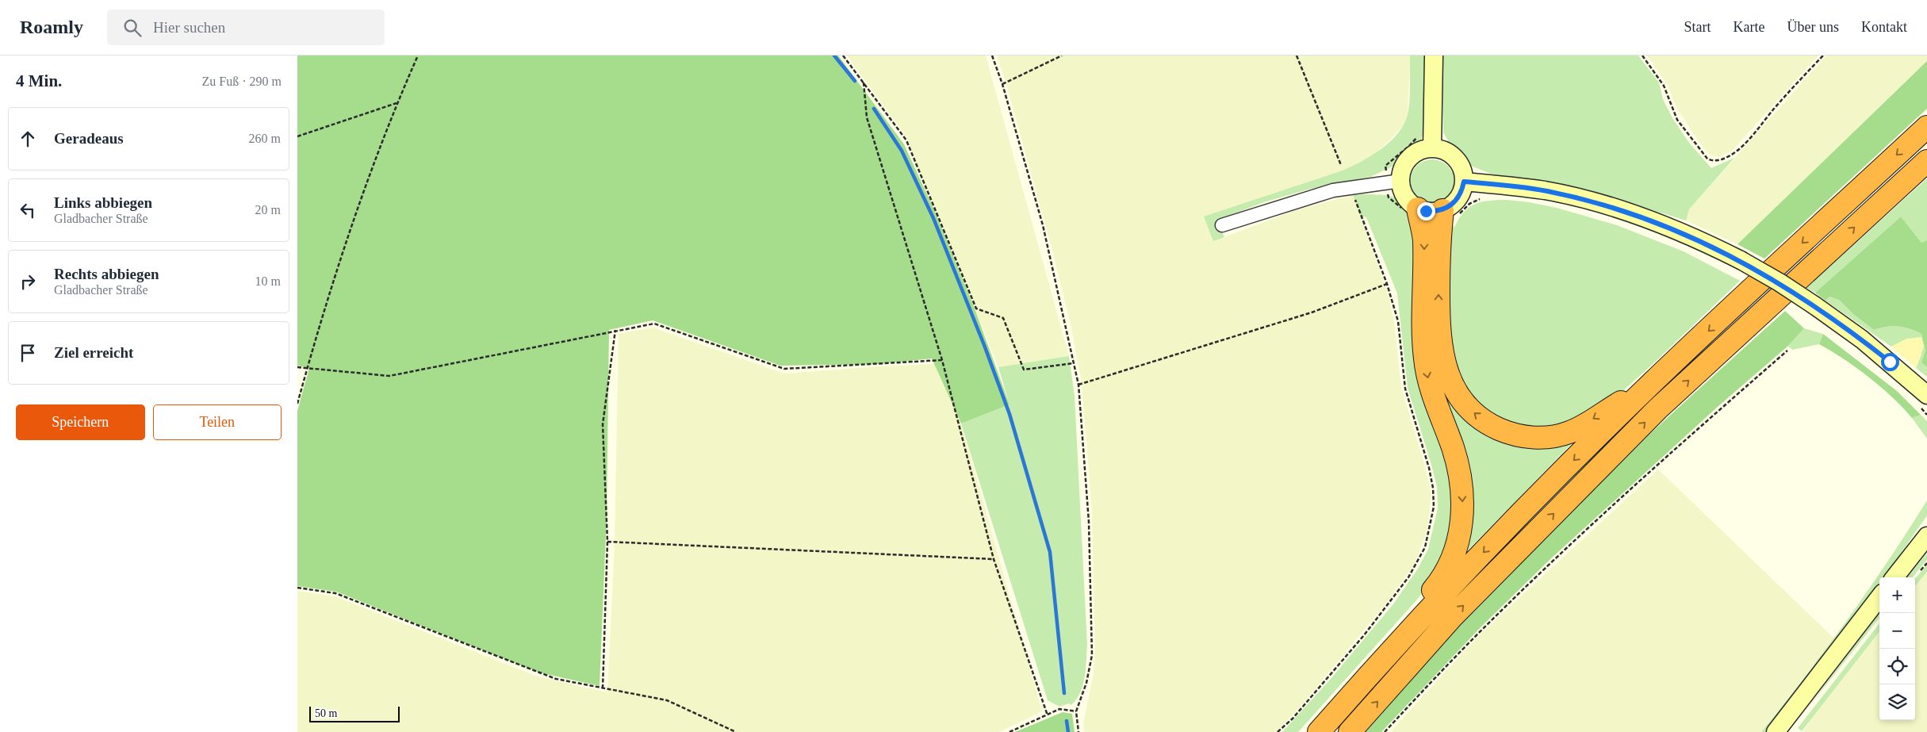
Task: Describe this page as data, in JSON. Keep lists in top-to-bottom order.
{
  "scale_bar": "50 m",
  "page": {
    "header": "Roamly",
    "search": "Hier suchen",
    "nav": [
      "Start",
      "Karte",
      "Über uns",
      "Kontakt"
    ],
    "heading": ["4 Min.", "Zu Fuß · 290 m"],
    "list": [
      ["Geradeaus", "260 m"],
      ["Links abbiegen", "Gladbacher Straße", "20 m"],
      ["Rechts abbiegen", "Gladbacher Straße", "10 m"],
      "Ziel erreicht"
    ],
    "buttons": ["Speichern", "Teilen"],
    "map_buttons": ["+", "−"],
    "scale": "50 m"
  }
}
